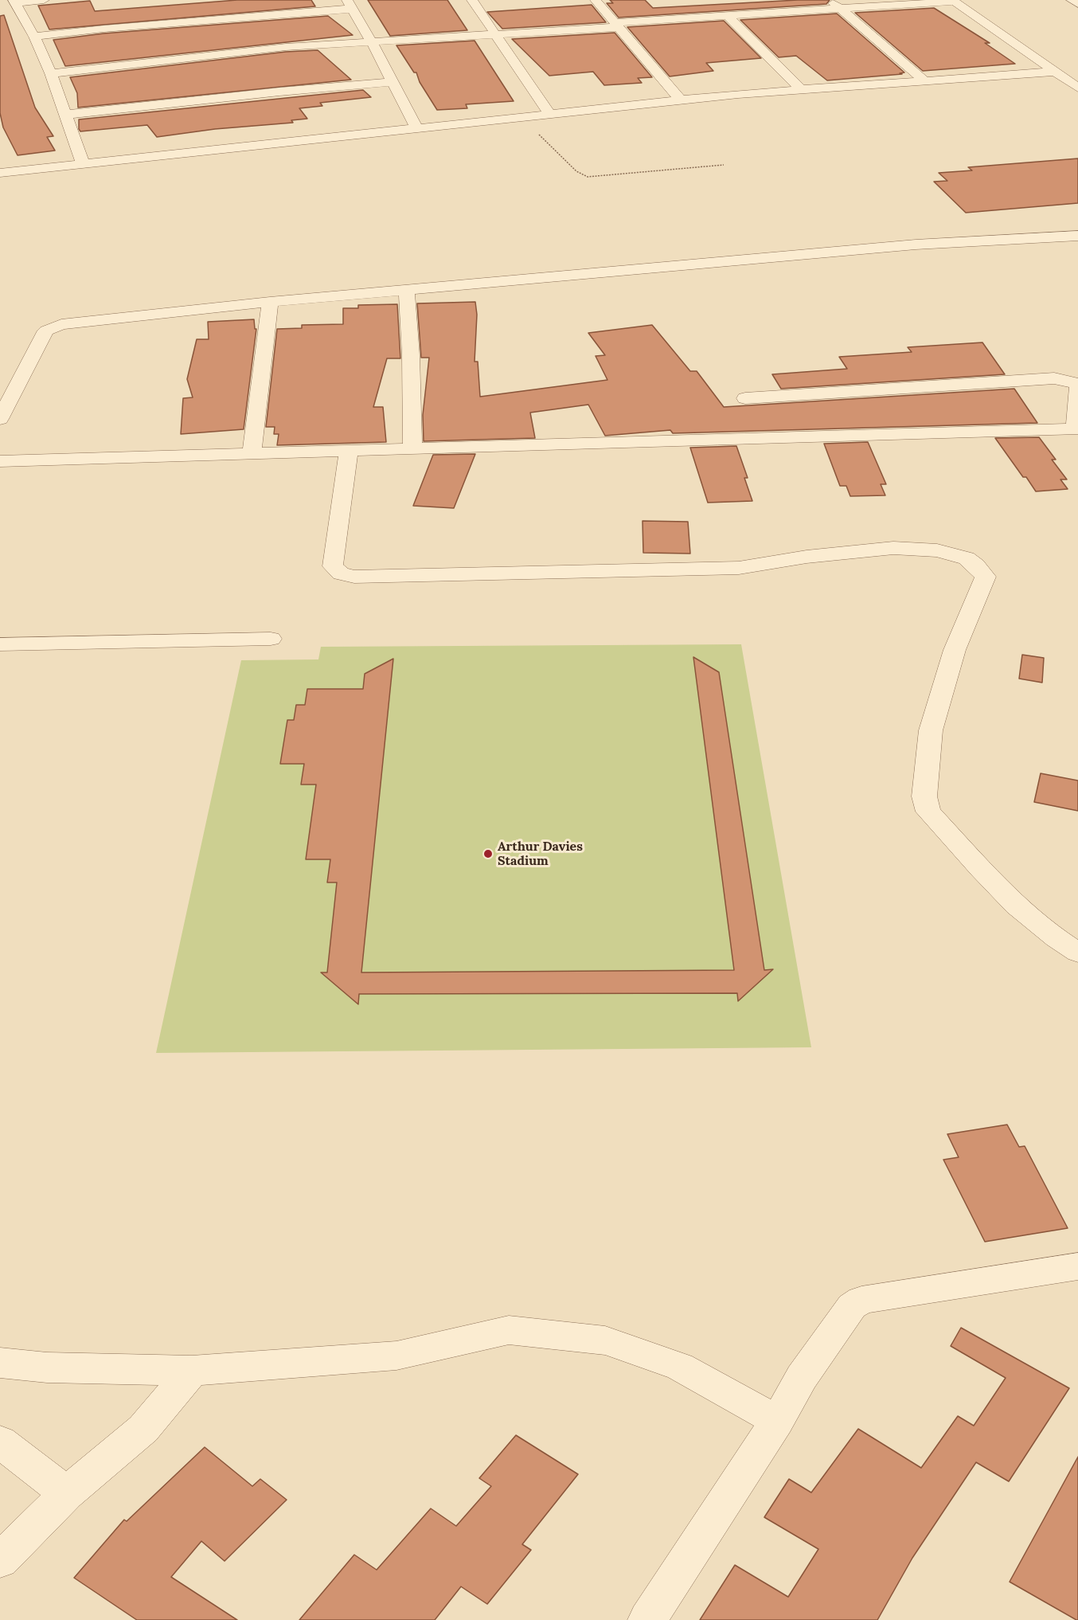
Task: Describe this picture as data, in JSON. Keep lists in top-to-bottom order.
{
  "places": ["Arthur Davies Stadium"]
}
